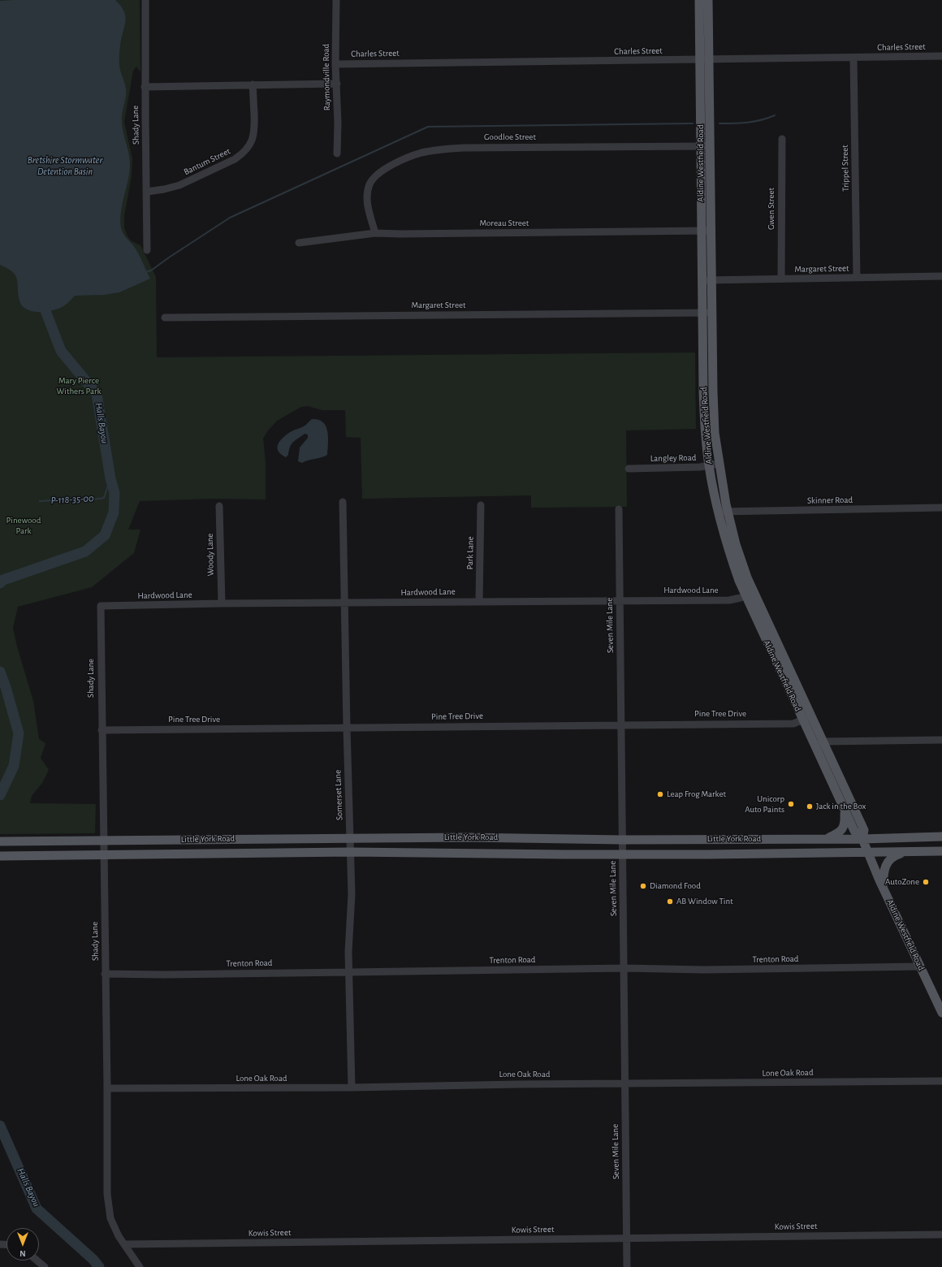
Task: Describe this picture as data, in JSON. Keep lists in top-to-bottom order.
{
  "streets": {
    "main road": ["Aldine Westfield Road", "Little York Road"],
    "street": [
      "Charles Street",
      "Raymondville Road",
      "Shady Lane",
      "Goodloe Street",
      "Bantum Street",
      "Trippel Street",
      "Gwen Street",
      "Moreau Street",
      "Margaret Street",
      "Langley Road",
      "Skinner Road",
      "Park Lane",
      "Woody Lane",
      "Hardwood Lane",
      "Seven Mile Lane",
      "Pine Tree Drive",
      "Somerset Lane",
      "Trenton Road",
      "Lone Oak Road",
      "Kowis Street"
    ]
  },
  "crossings": [
    ["Charles Street", "Raymondville Road"],
    ["Charles Street", "Aldine Westfield Road"],
    ["Charles Street", "Trippel Street"],
    ["Shady Lane", "Bantum Street"],
    ["Shady Lane", "Hardwood Lane"],
    ["Shady Lane", "Pine Tree Drive"],
    ["Shady Lane", "Little York Road"],
    ["Shady Lane", "Trenton Road"],
    ["Shady Lane", "Lone Oak Road"],
    ["Shady Lane", "Kowis Street"],
    ["Goodloe Street", "Aldine Westfield Road"],
    ["Goodloe Street", "Moreau Street"],
    ["Aldine Westfield Road", "Moreau Street"],
    ["Aldine Westfield Road", "Margaret Street"],
    ["Aldine Westfield Road", "Langley Road"],
    ["Aldine Westfield Road", "Skinner Road"],
    ["Aldine Westfield Road", "Hardwood Lane"],
    ["Aldine Westfield Road", "Pine Tree Drive"],
    ["Aldine Westfield Road", "Little York Road"],
    ["Aldine Westfield Road", "Trenton Road"],
    ["Trippel Street", "Margaret Street"],
    ["Gwen Street", "Margaret Street"],
    ["Park Lane", "Hardwood Lane"],
    ["Woody Lane", "Hardwood Lane"],
    ["Hardwood Lane", "Seven Mile Lane"],
    ["Hardwood Lane", "Somerset Lane"],
    ["Seven Mile Lane", "Pine Tree Drive"],
    ["Seven Mile Lane", "Little York Road"],
    ["Seven Mile Lane", "Trenton Road"],
    ["Seven Mile Lane", "Lone Oak Road"],
    ["Seven Mile Lane", "Kowis Street"],
    ["Pine Tree Drive", "Somerset Lane"],
    ["Somerset Lane", "Little York Road"],
    ["Somerset Lane", "Trenton Road"],
    ["Somerset Lane", "Lone Oak Road"]
  ],
  "water": ["Bretshire Stormwater Detention Basin", "Halls Bayou", "P-118-35-00"],
  "parks": ["Mary Pierce Withers Park", "Pinewood Park"],
  "places": [
    "Leap Frog Market",
    "Unicorp Auto Paints",
    "Jack in the Box",
    "AutoZone",
    "Diamond Food",
    "AB Window Tint"
  ],
  "north": "bottom"
}
